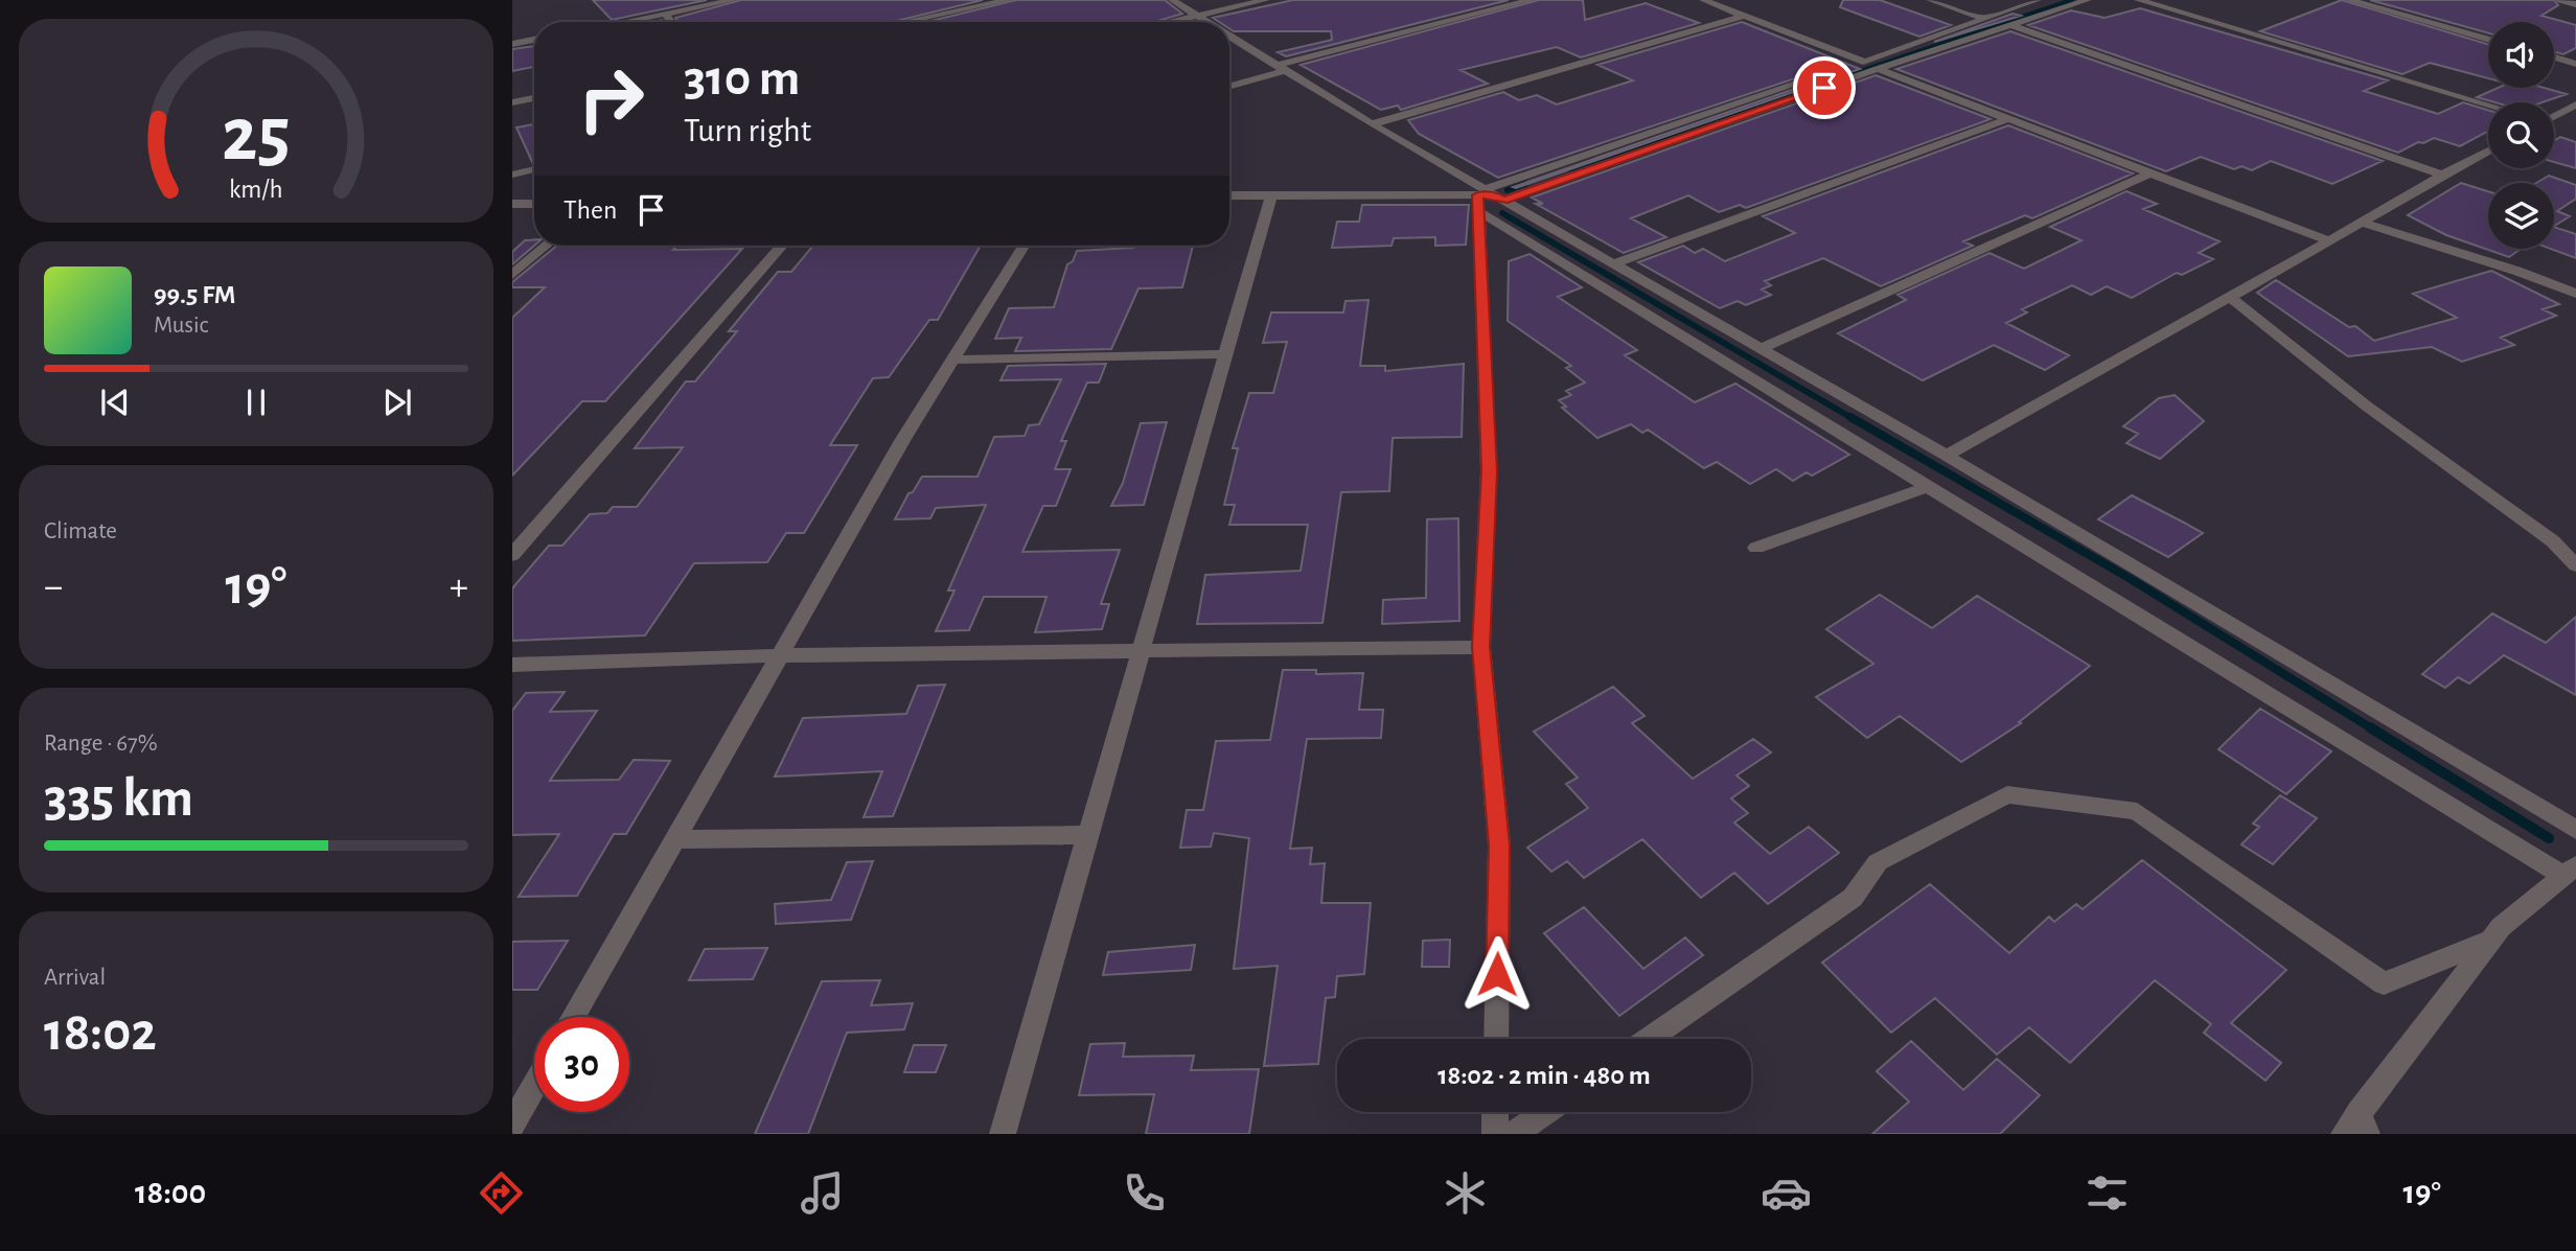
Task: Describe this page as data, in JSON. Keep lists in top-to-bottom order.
{
  "page": {
    "turn": ["310 m", "Turn right"],
    "then": "Then",
    "song": ["99.5 FM", "Music"],
    "tile": [
      "Climate",
      ["Range · 67%", "335 km"],
      ["Arrival", "18:02"]
    ],
    "heat": ["−", "19°", "+"],
    "limit": "30",
    "trip": "18:02 · 2 min · 480 m",
    "tabs": ["18:00", "19°"],
    "gauge": ["25", "km/h"]
  }
}
